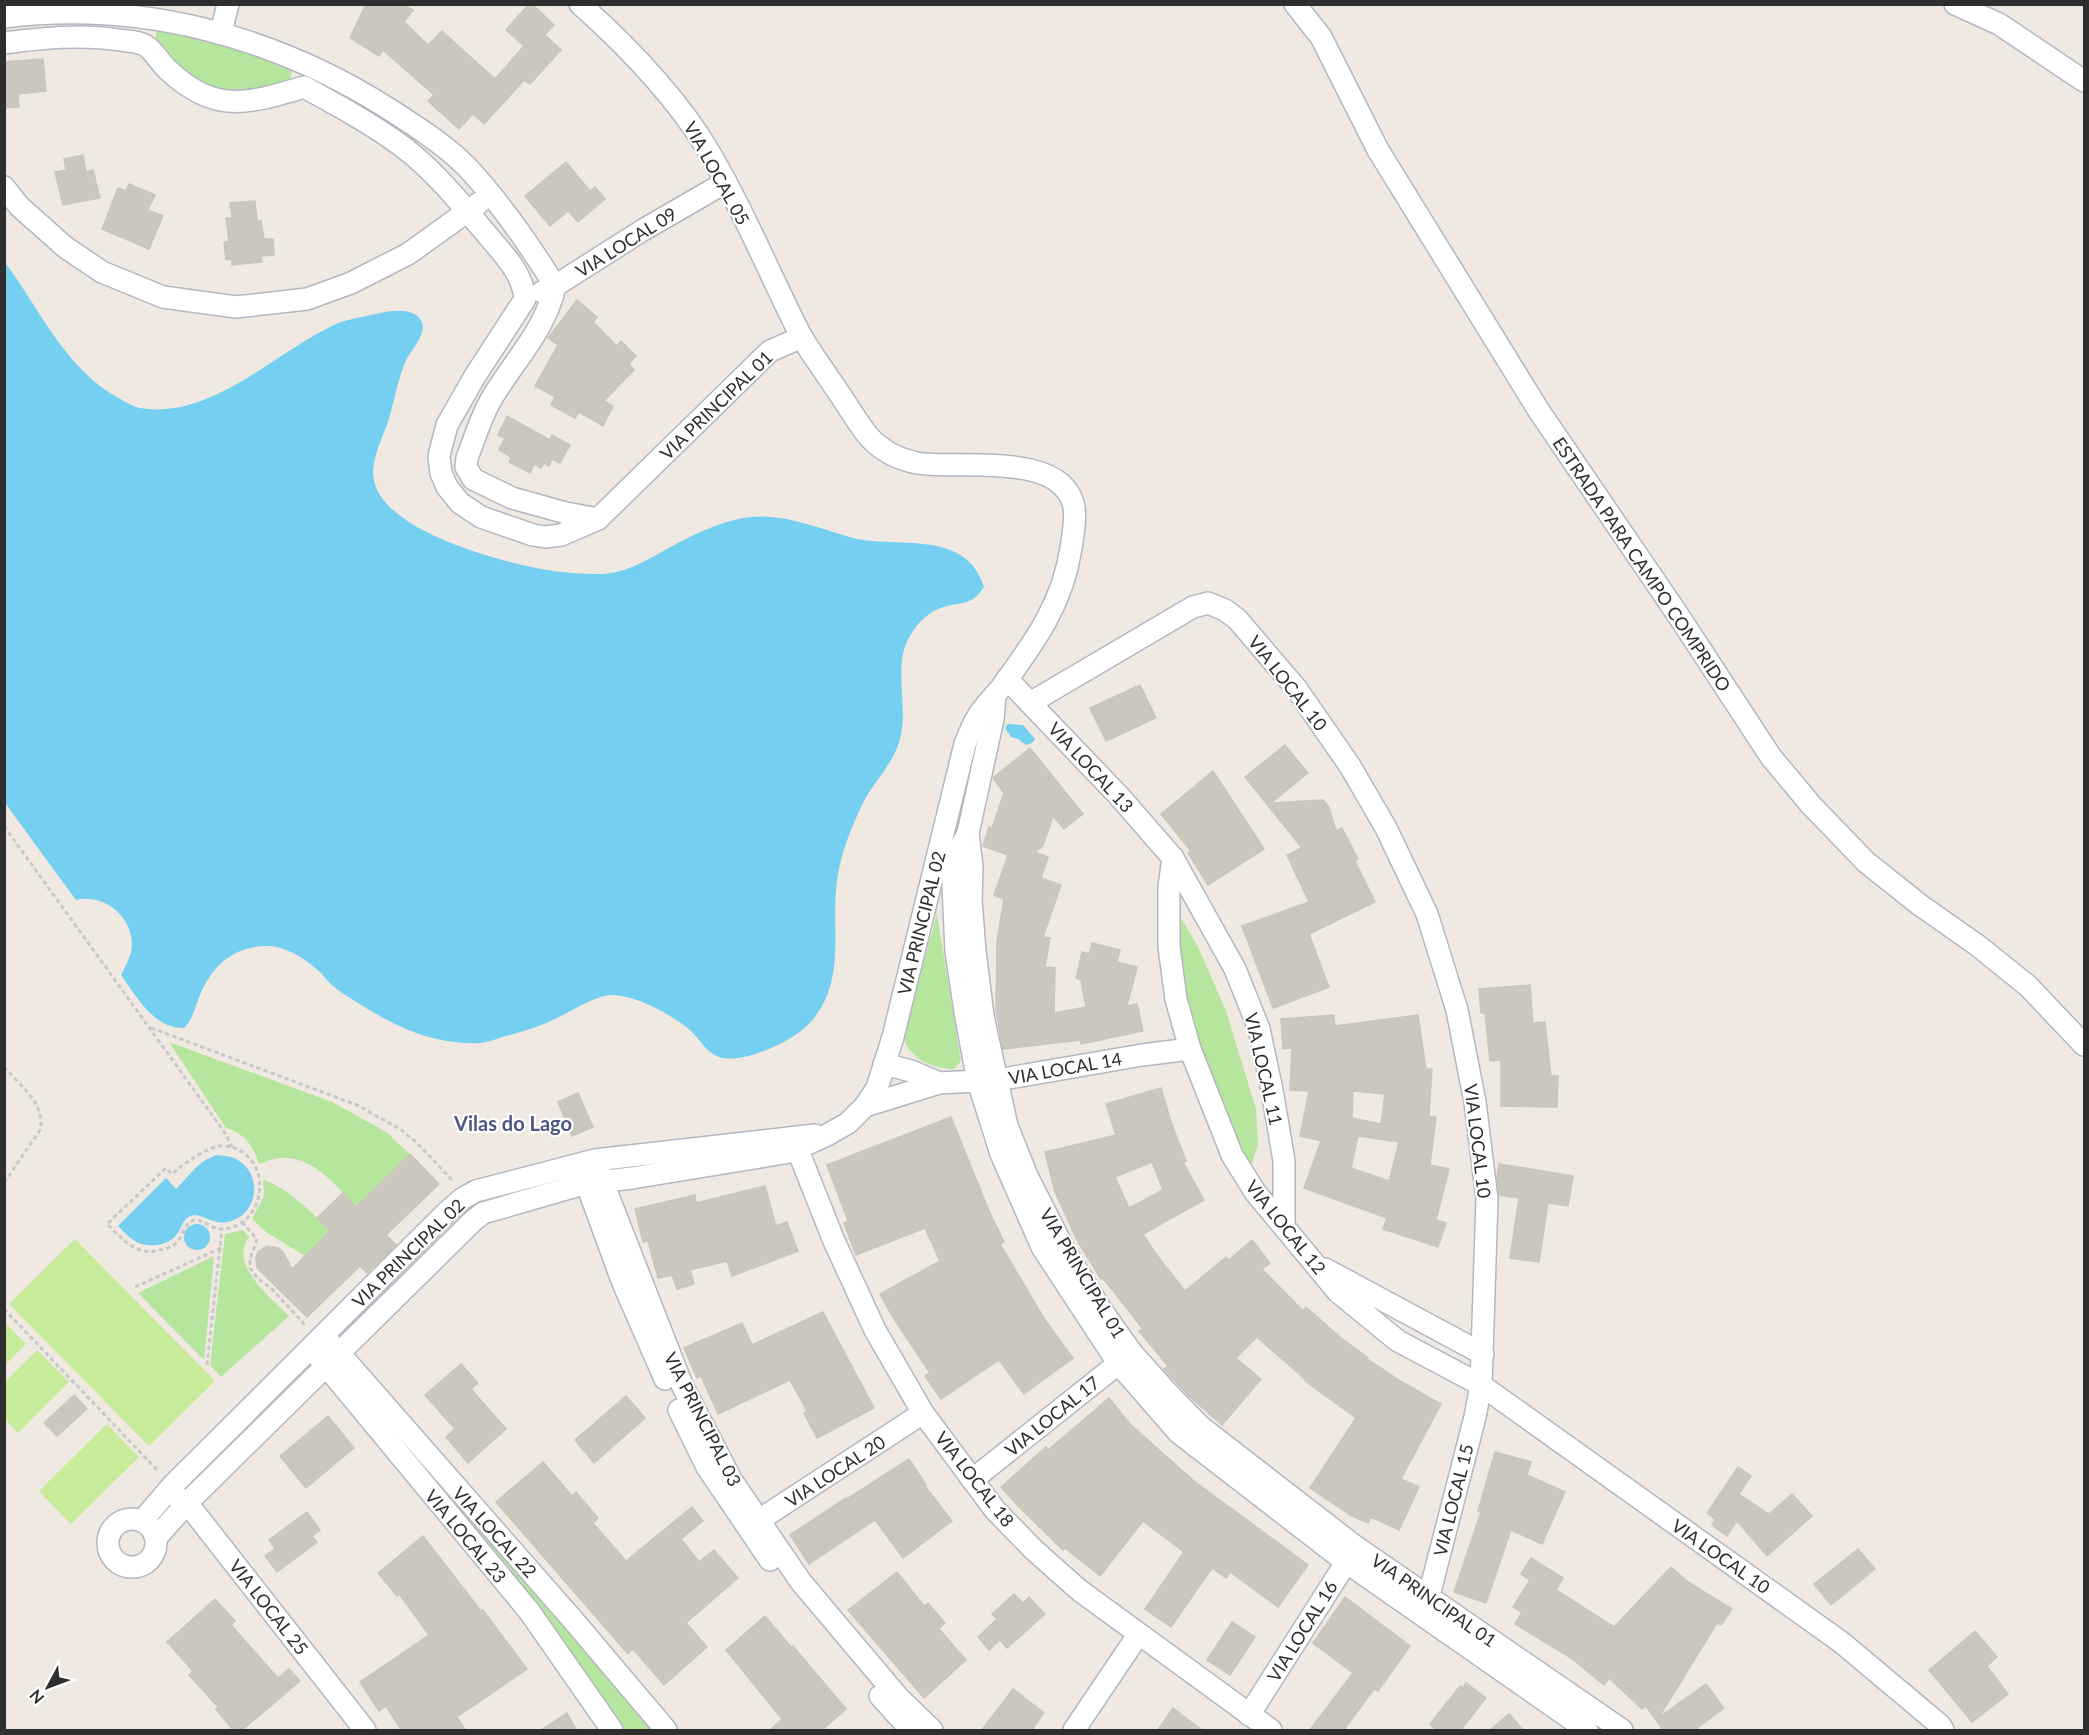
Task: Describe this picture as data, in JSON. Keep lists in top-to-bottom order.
{
  "streets": {
    "street": [
      "VIA LOCAL 05",
      "VIA LOCAL 09",
      "VIA PRINCIPAL 01",
      "ESTRADA PARA CAMPO COMPRIDO",
      "VIA LOCAL 10",
      "VIA LOCAL 13",
      "VIA PRINCIPAL 02",
      "VIA LOCAL 14",
      "VIA LOCAL 11",
      "VIA LOCAL 12",
      "VIA LOCAL 17",
      "VIA PRINCIPAL 03",
      "VIA LOCAL 20",
      "VIA LOCAL 18",
      "VIA LOCAL 15",
      "VIA LOCAL 22",
      "VIA LOCAL 23",
      "VIA LOCAL 25",
      "VIA LOCAL 16"
    ]
  },
  "crossings": [
    ["VIA LOCAL 05", "VIA LOCAL 09"],
    ["VIA LOCAL 05", "VIA PRINCIPAL 01"],
    ["VIA LOCAL 09", "VIA PRINCIPAL 01"],
    ["VIA PRINCIPAL 01", "VIA LOCAL 13"],
    ["VIA PRINCIPAL 01", "VIA PRINCIPAL 02"],
    ["VIA PRINCIPAL 01", "VIA LOCAL 14"],
    ["VIA PRINCIPAL 01", "VIA LOCAL 17"],
    ["VIA PRINCIPAL 01", "VIA LOCAL 15"],
    ["VIA PRINCIPAL 01", "VIA LOCAL 16"],
    ["VIA LOCAL 10", "VIA LOCAL 13"],
    ["VIA LOCAL 10", "VIA LOCAL 12"],
    ["VIA LOCAL 10", "VIA LOCAL 15"],
    ["VIA LOCAL 13", "VIA PRINCIPAL 02"],
    ["VIA LOCAL 13", "VIA LOCAL 11"],
    ["VIA LOCAL 13", "VIA LOCAL 12"],
    ["VIA PRINCIPAL 02", "VIA LOCAL 14"],
    ["VIA PRINCIPAL 02", "VIA PRINCIPAL 03"],
    ["VIA PRINCIPAL 02", "VIA LOCAL 18"],
    ["VIA PRINCIPAL 02", "VIA LOCAL 22"],
    ["VIA PRINCIPAL 02", "VIA LOCAL 23"],
    ["VIA PRINCIPAL 02", "VIA LOCAL 25"],
    ["VIA LOCAL 14", "VIA LOCAL 12"],
    ["VIA LOCAL 11", "VIA LOCAL 12"],
    ["VIA LOCAL 12", "VIA LOCAL 15"],
    ["VIA LOCAL 17", "VIA LOCAL 18"],
    ["VIA PRINCIPAL 03", "VIA LOCAL 20"],
    ["VIA LOCAL 20", "VIA LOCAL 18"],
    ["VIA LOCAL 18", "VIA LOCAL 16"],
    ["VIA LOCAL 22", "VIA LOCAL 23"]
  ],
  "districts": ["Vilas do Lago"],
  "north": "bottom left"
}
